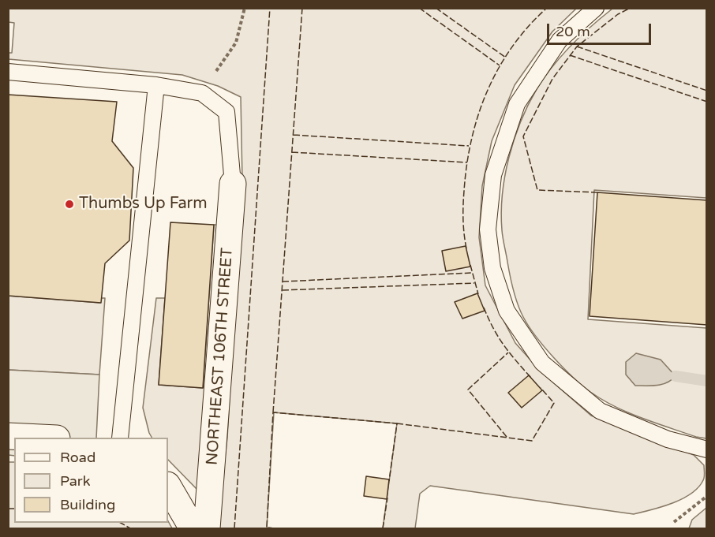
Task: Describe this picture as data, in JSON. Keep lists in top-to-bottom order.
{
  "streets": {
    "street": ["NORTHEAST 106TH STREET"]
  },
  "places": ["Thumbs Up Farm"],
  "legend": ["Road", "Park", "Building"],
  "scale_bar": "20 m"
}
